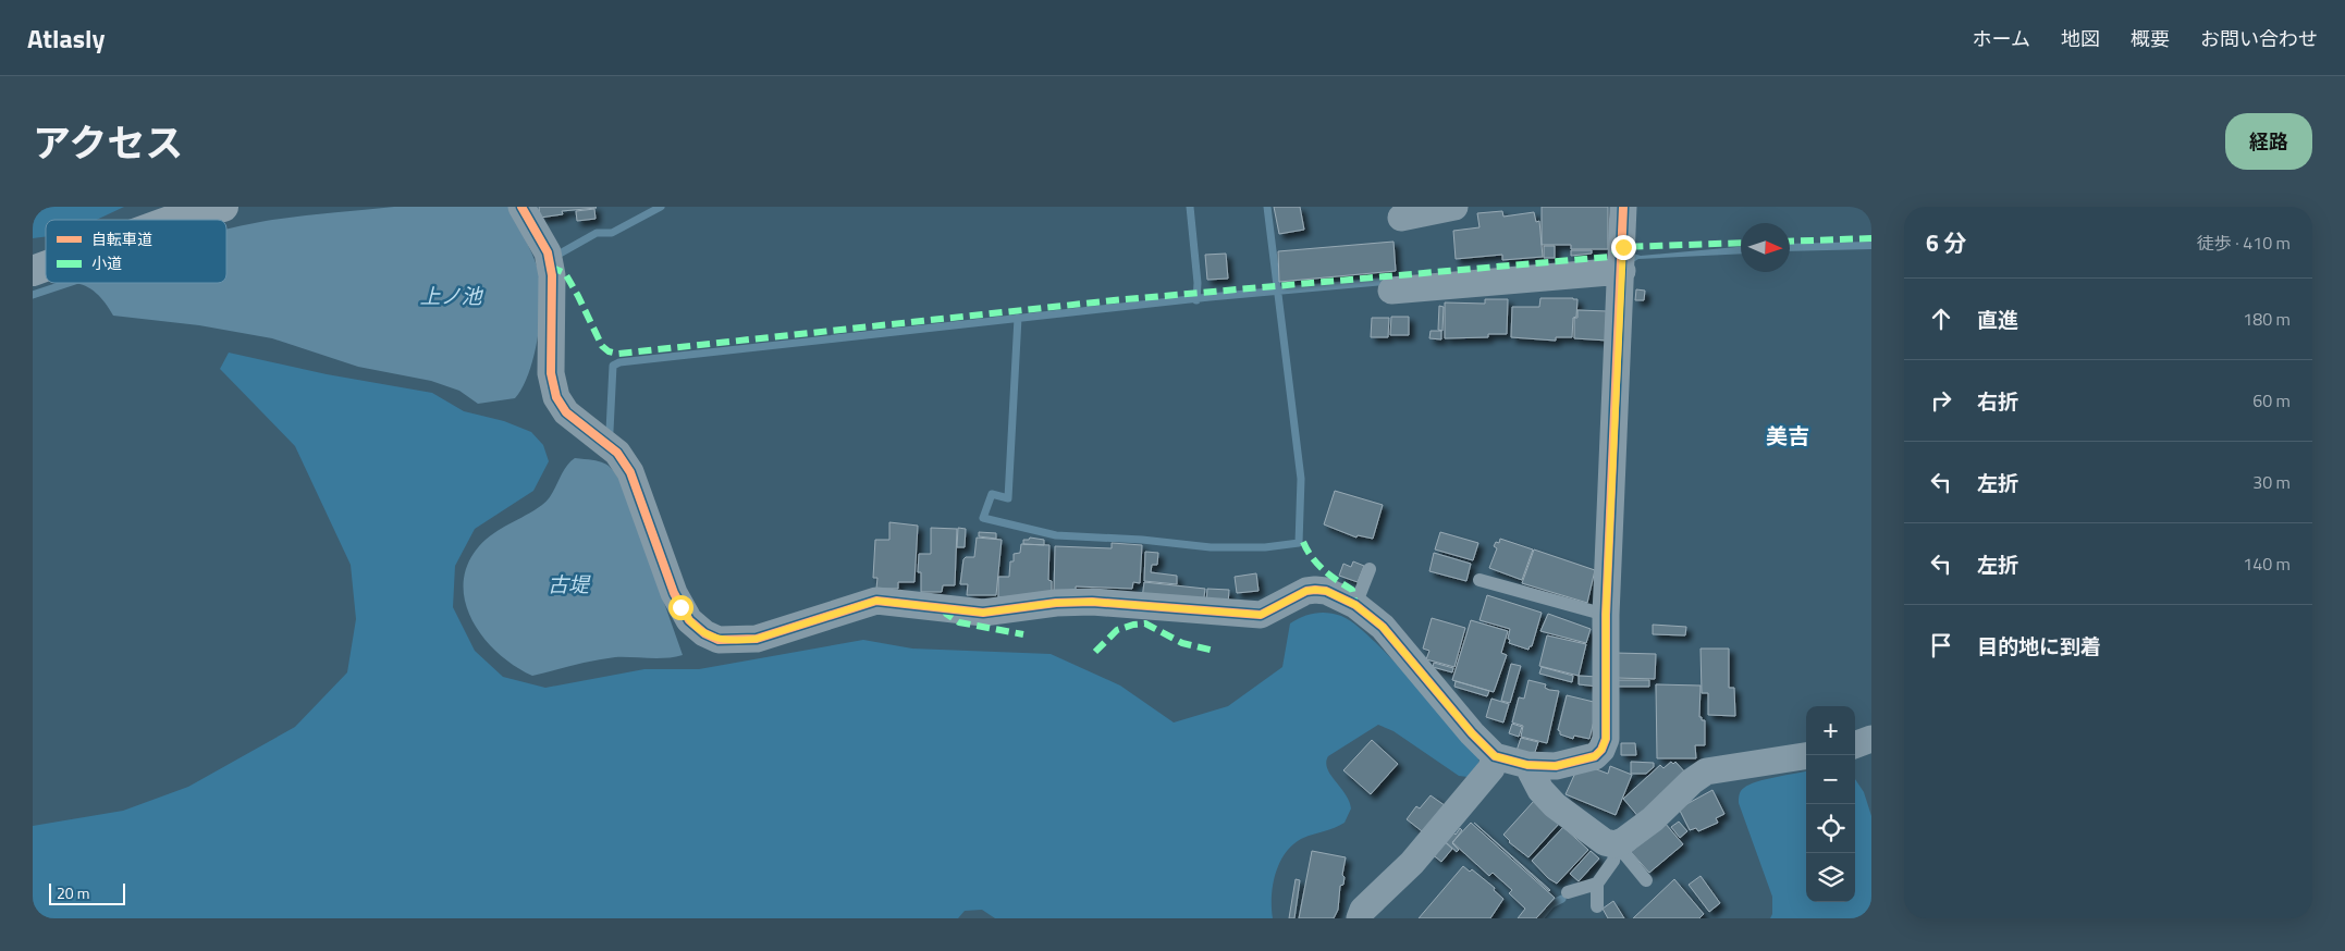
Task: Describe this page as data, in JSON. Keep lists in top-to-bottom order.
{
  "districts": ["美吉"],
  "water": ["上ノ池", "古堤"],
  "legend": ["自転車道", "小道"],
  "scale_bar": "20 m",
  "north": "right",
  "page": {
    "header": "Atlasly",
    "nav": [
      "ホーム",
      "地図",
      "概要",
      "お問い合わせ"
    ],
    "title": "アクセス",
    "buttons": "経路",
    "heading": ["6 分", "徒歩 · 410 m"],
    "list": [
      ["直進", "180 m"],
      ["右折", "60 m"],
      ["左折", "30 m"],
      ["左折", "140 m"],
      "目的地に到着"
    ],
    "map_buttons": ["+", "−"],
    "scale": "20 m"
  }
}
